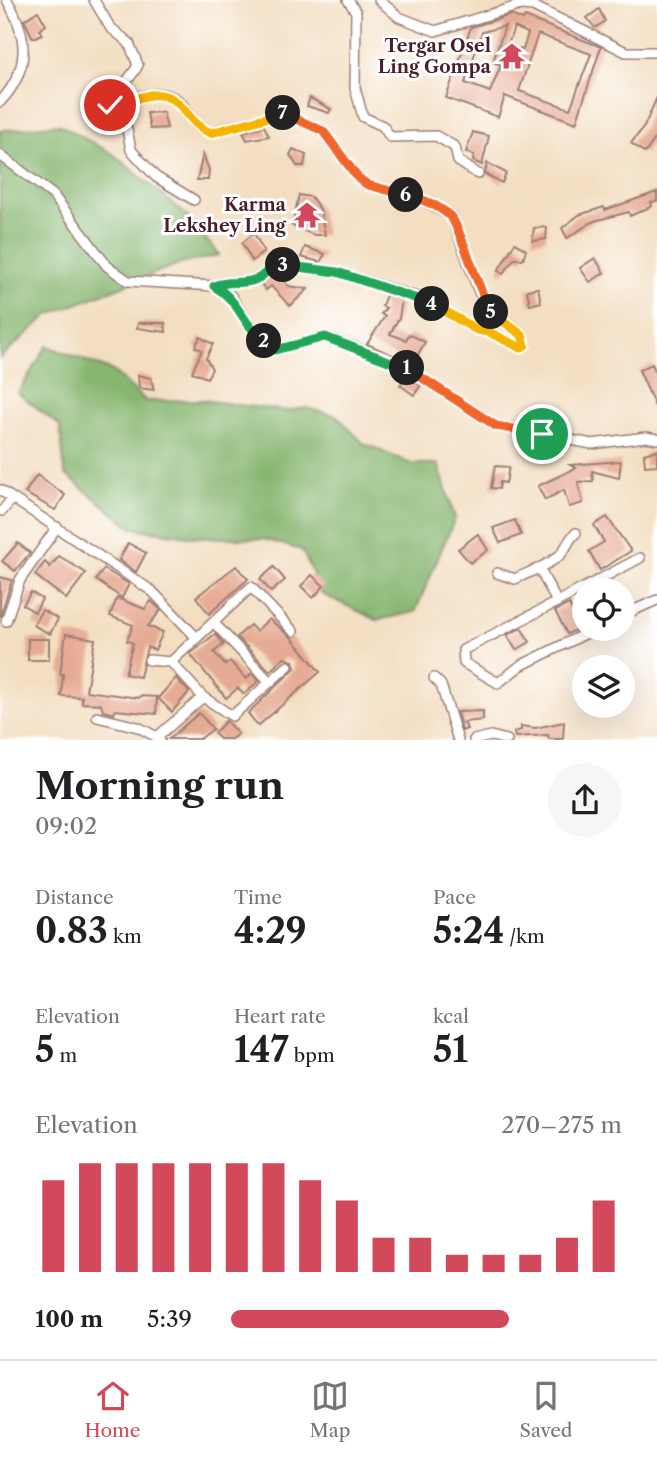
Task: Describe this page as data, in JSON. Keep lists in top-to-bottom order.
{
  "places": {
    "temple": ["Tergar Osel Ling Gompa", "Karma Lekshey Ling"]
  },
  "page": {
    "pins": [
      "7",
      "6",
      "3",
      "4",
      "5",
      "2",
      "1"
    ],
    "heading": ["Morning run", "09:02"],
    "stats": [
      ["Distance", "0.83 km"],
      ["Time", "4:29"],
      ["Pace", "5:24 /km"],
      ["Elevation", "5 m"],
      ["Heart rate", "147 bpm"],
      ["kcal", "51"]
    ],
    "chart": ["Elevation", "270–275 m"],
    "list": [
      {
        "name": "100 m",
        "note": "5:39"
      }
    ],
    "tabs": ["Home", "Map", "Saved"]
  }
}
